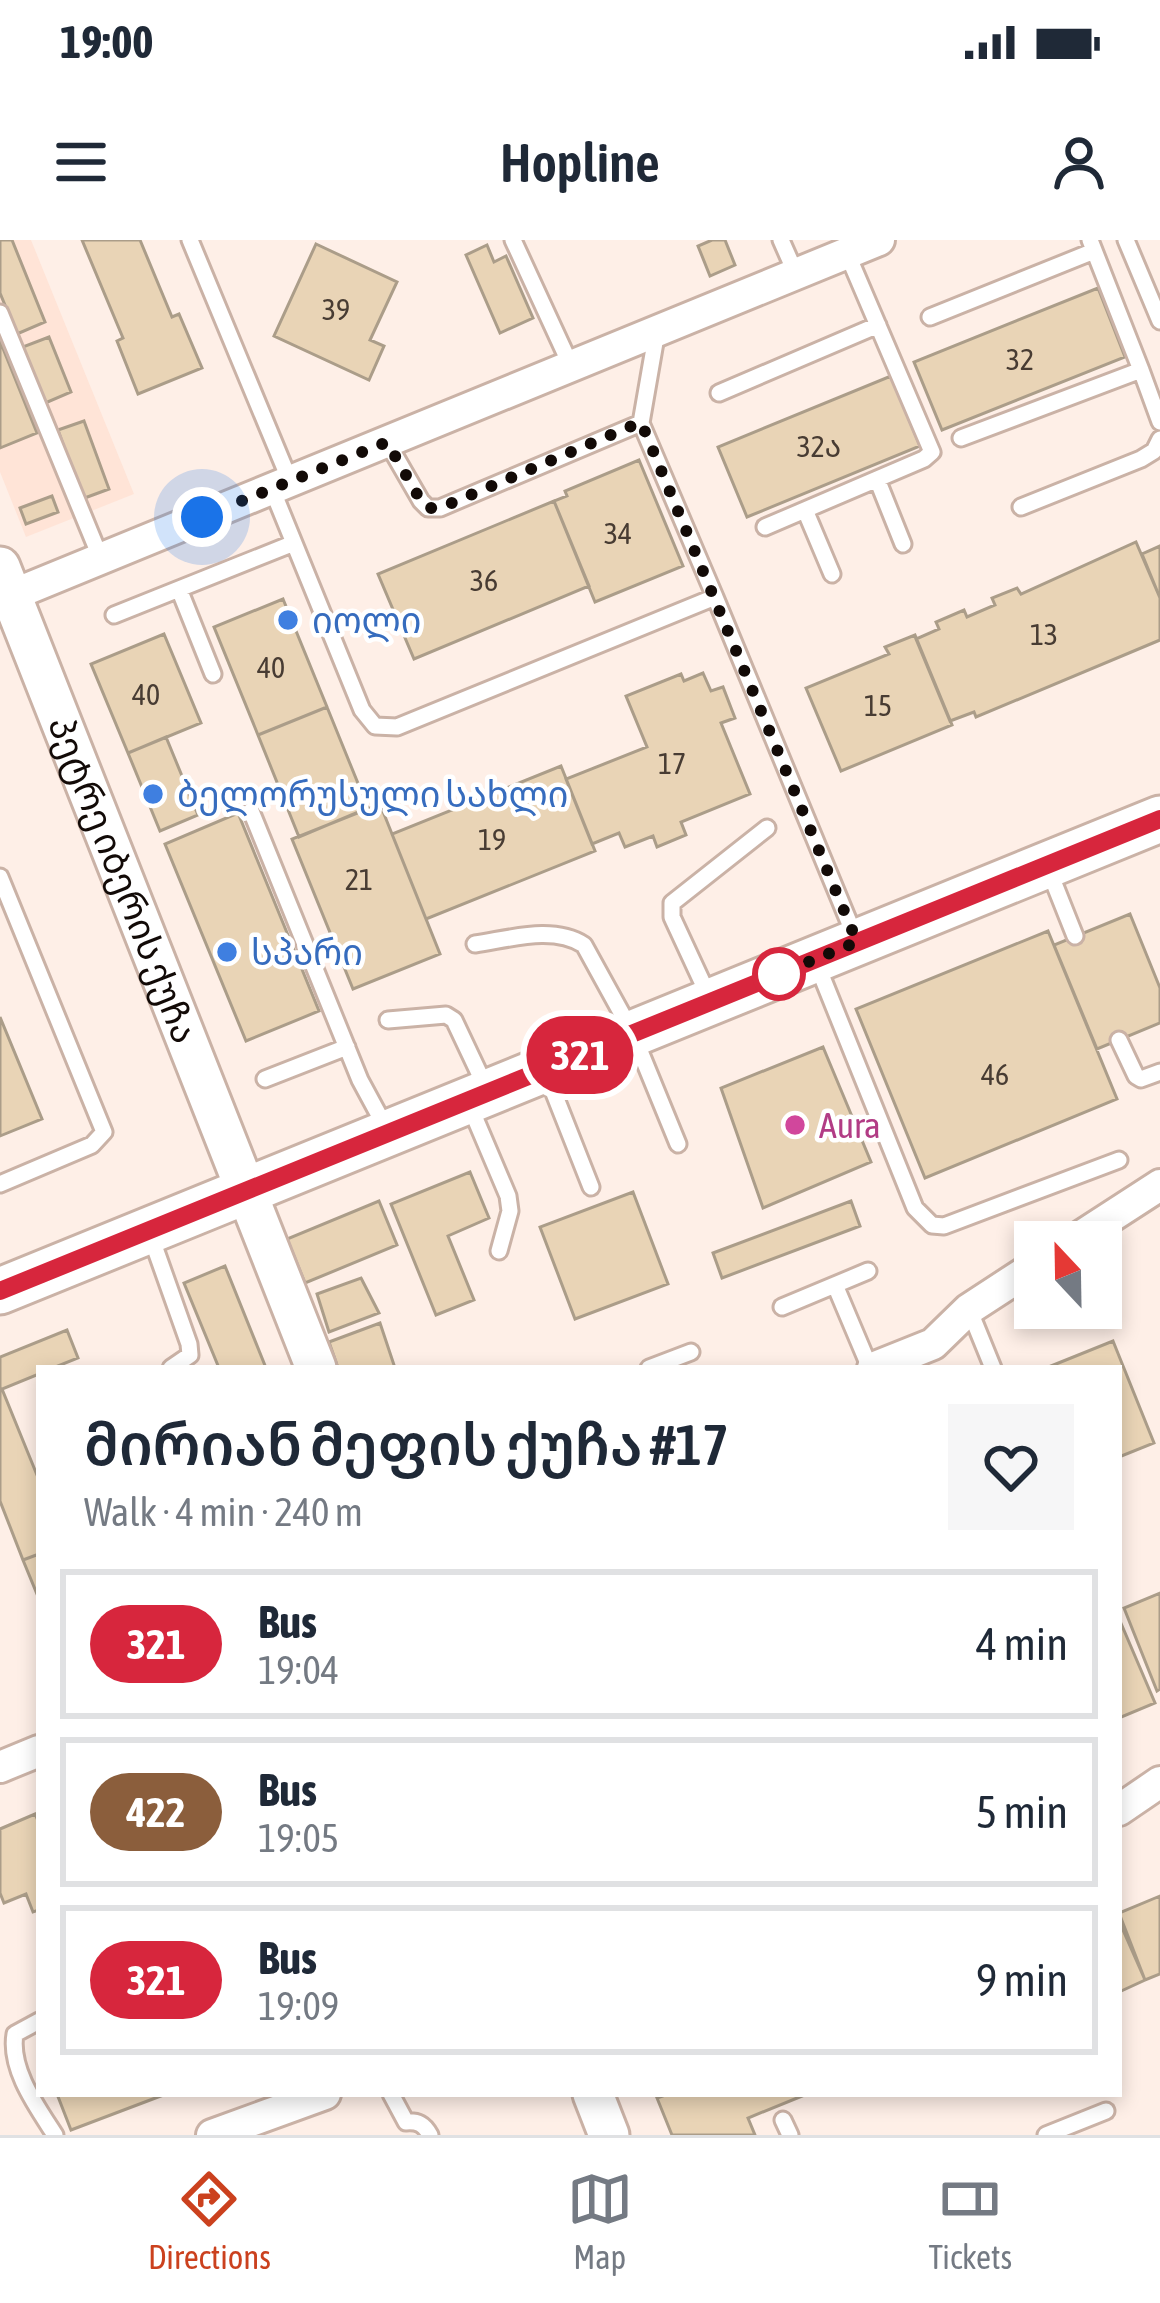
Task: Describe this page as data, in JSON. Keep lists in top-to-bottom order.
{
  "streets": {
    "street": ["პეტრე იბერის ქუჩა"]
  },
  "places": [
    "იოლი",
    "ბელორუსული სახლი",
    "სპარი",
    "Aura"
  ],
  "lines": ["bus line 321"],
  "house_numbers": [
    "39",
    "32",
    "32ა",
    "34",
    "36",
    "13",
    "40",
    "40",
    "15",
    "17",
    "19",
    "21",
    "46"
  ],
  "north": "top",
  "page": {
    "status": "19:00",
    "header": "Hopline",
    "on_map": "321",
    "heading": ["მირიან მეფის ქუჩა #17", "Walk · 4 min · 240 m"],
    "list": [
      {
        "mark": "321",
        "name": "Bus",
        "note": "19:04",
        "value": "4 min"
      },
      {
        "mark": "422",
        "name": "Bus",
        "note": "19:05",
        "value": "5 min"
      },
      {
        "mark": "321",
        "name": "Bus",
        "note": "19:09",
        "value": "9 min"
      }
    ],
    "tabs": ["Directions", "Map", "Tickets"]
  }
}
